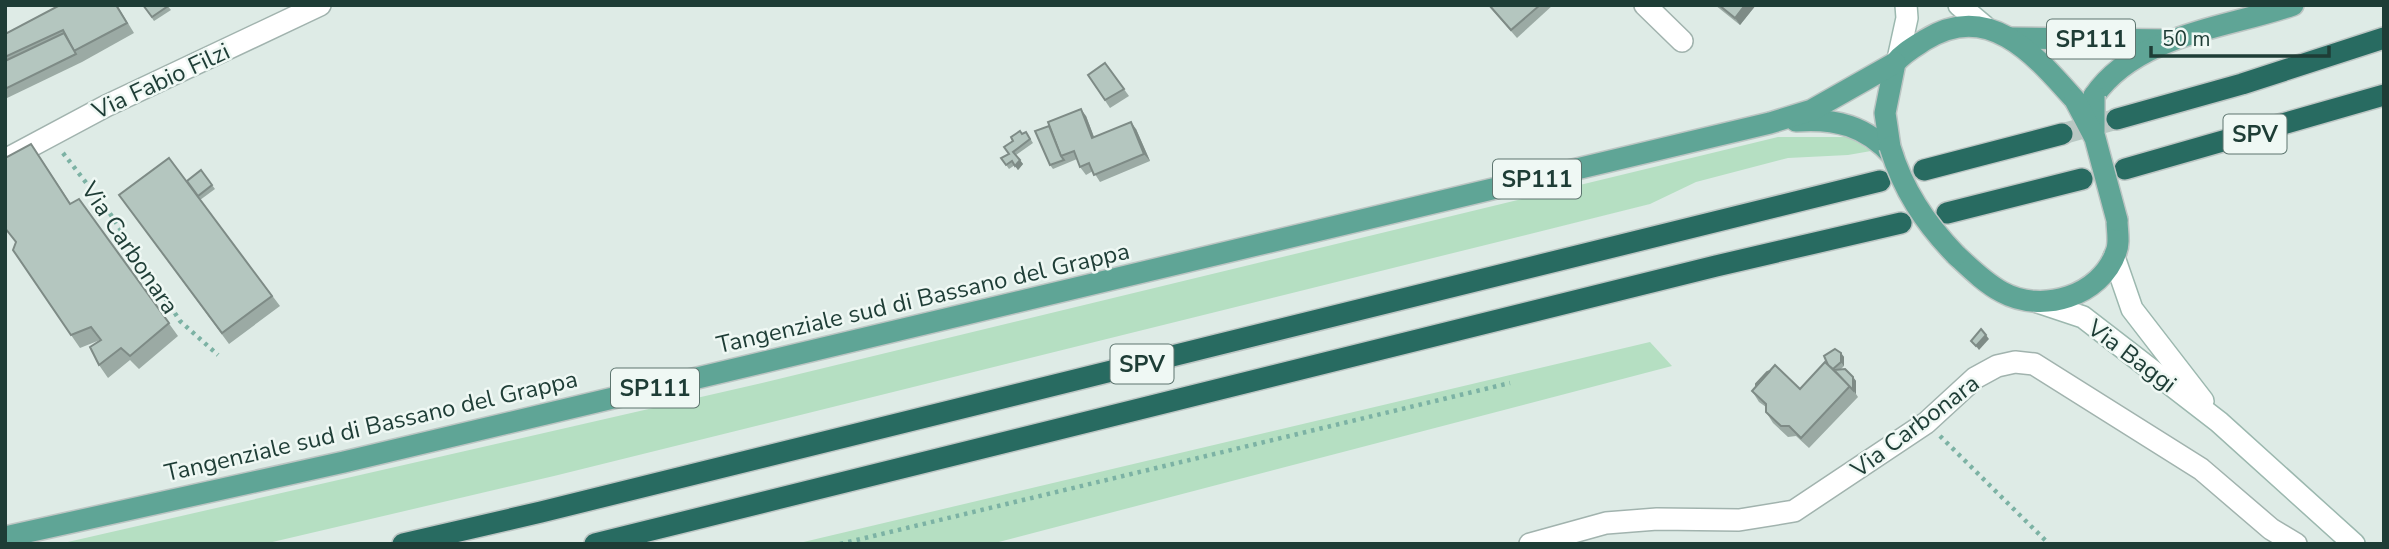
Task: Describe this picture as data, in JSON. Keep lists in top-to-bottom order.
{
  "streets": {
    "highway": ["SPV"],
    "main road": ["SP111", "Tangenziale sud di Bassano del Grappa"],
    "street": ["Via Fabio Filzi", "Via Carbonara", "Via Baggi"]
  },
  "crossings": [
    ["Via Fabio Filzi", "Via Carbonara"]
  ],
  "scale_bar": "50 m"
}
